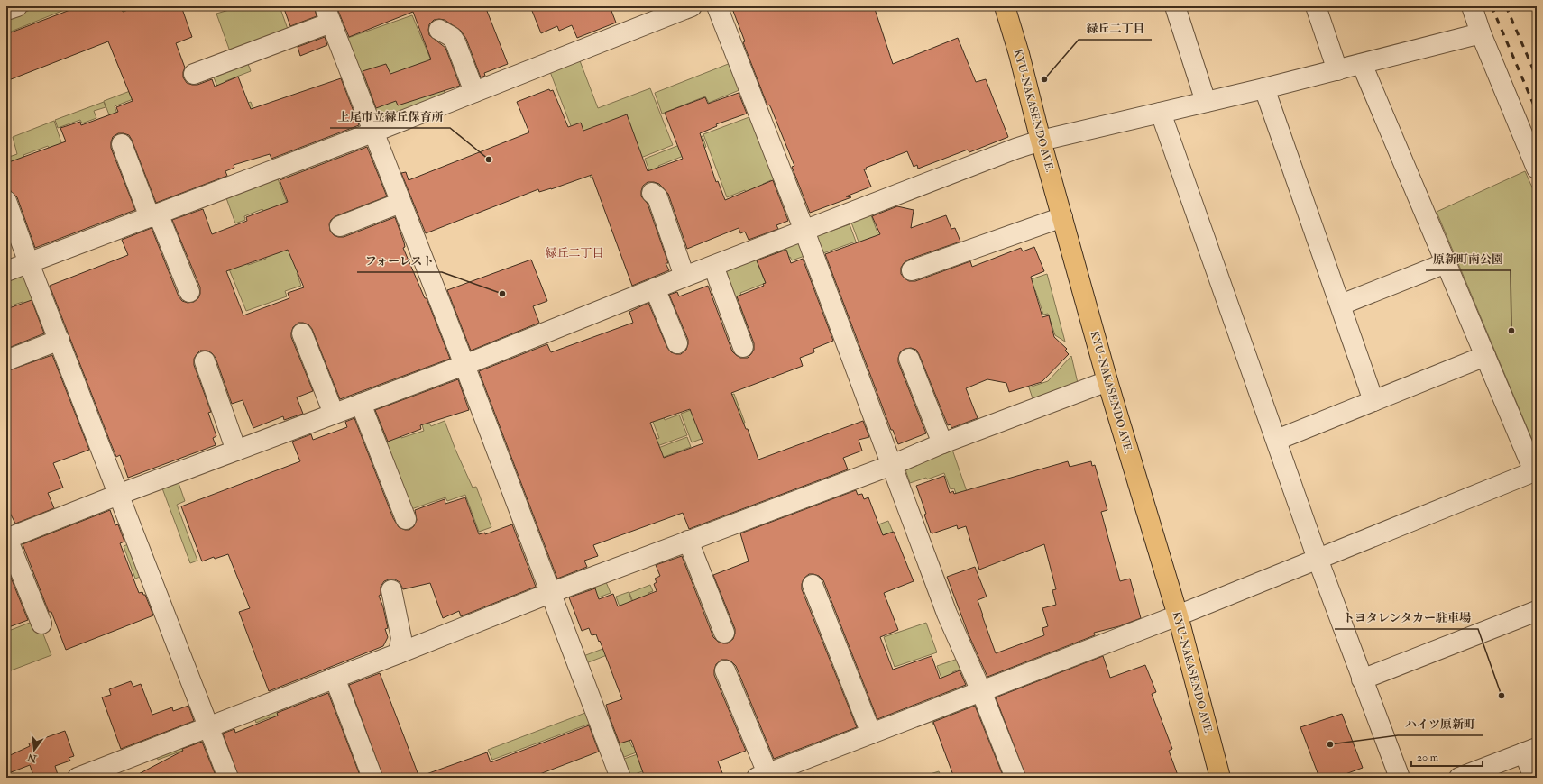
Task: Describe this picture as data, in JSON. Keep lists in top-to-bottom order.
{
  "streets": {
    "main road": ["KYU-NAKASENDO AVE."]
  },
  "districts": ["緑丘二丁目"],
  "places": [
    "緑丘二丁目",
    "上尾市立緑丘保育所",
    "フォーレスト",
    "原新町南公園",
    "トヨタレンタカー駐車場",
    "ハイツ原新町"
  ],
  "scale_bar": "20 m",
  "north": "bottom"
}
